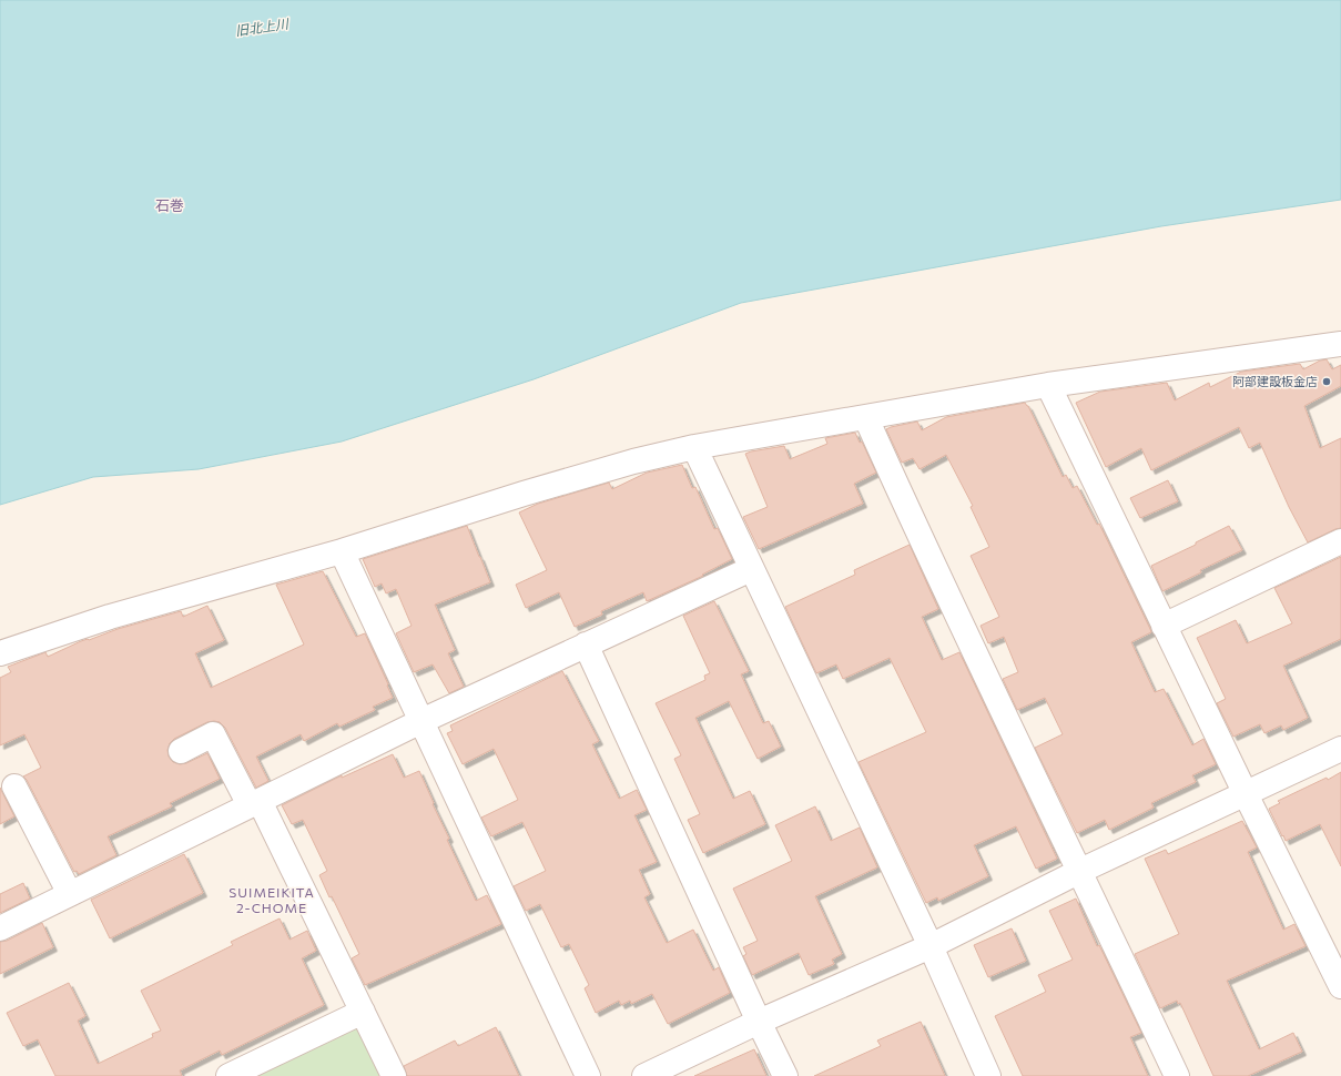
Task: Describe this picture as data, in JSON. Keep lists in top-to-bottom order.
{
  "districts": ["石巻", "SUIMEIKITA 2-CHOME"],
  "water": ["旧北上川"],
  "places": ["阿部建設板金店"]
}
